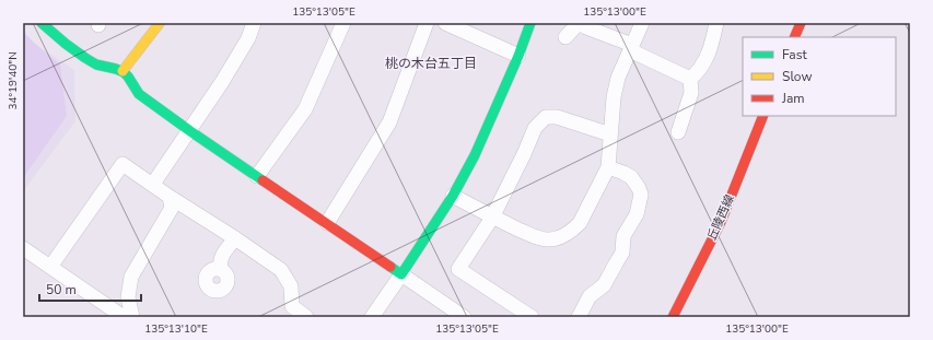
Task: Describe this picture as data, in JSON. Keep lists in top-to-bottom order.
{
  "streets": {
    "street": ["丘陵西線"]
  },
  "districts": ["桃の木台五丁目"],
  "legend": ["Fast", "Slow", "Jam"],
  "scale_bar": "50 m",
  "coordinates": [
    "135°13'05\"E",
    "135°13'00\"E",
    "34°19'40\"N",
    "135°13'10\"E"
  ]
}
